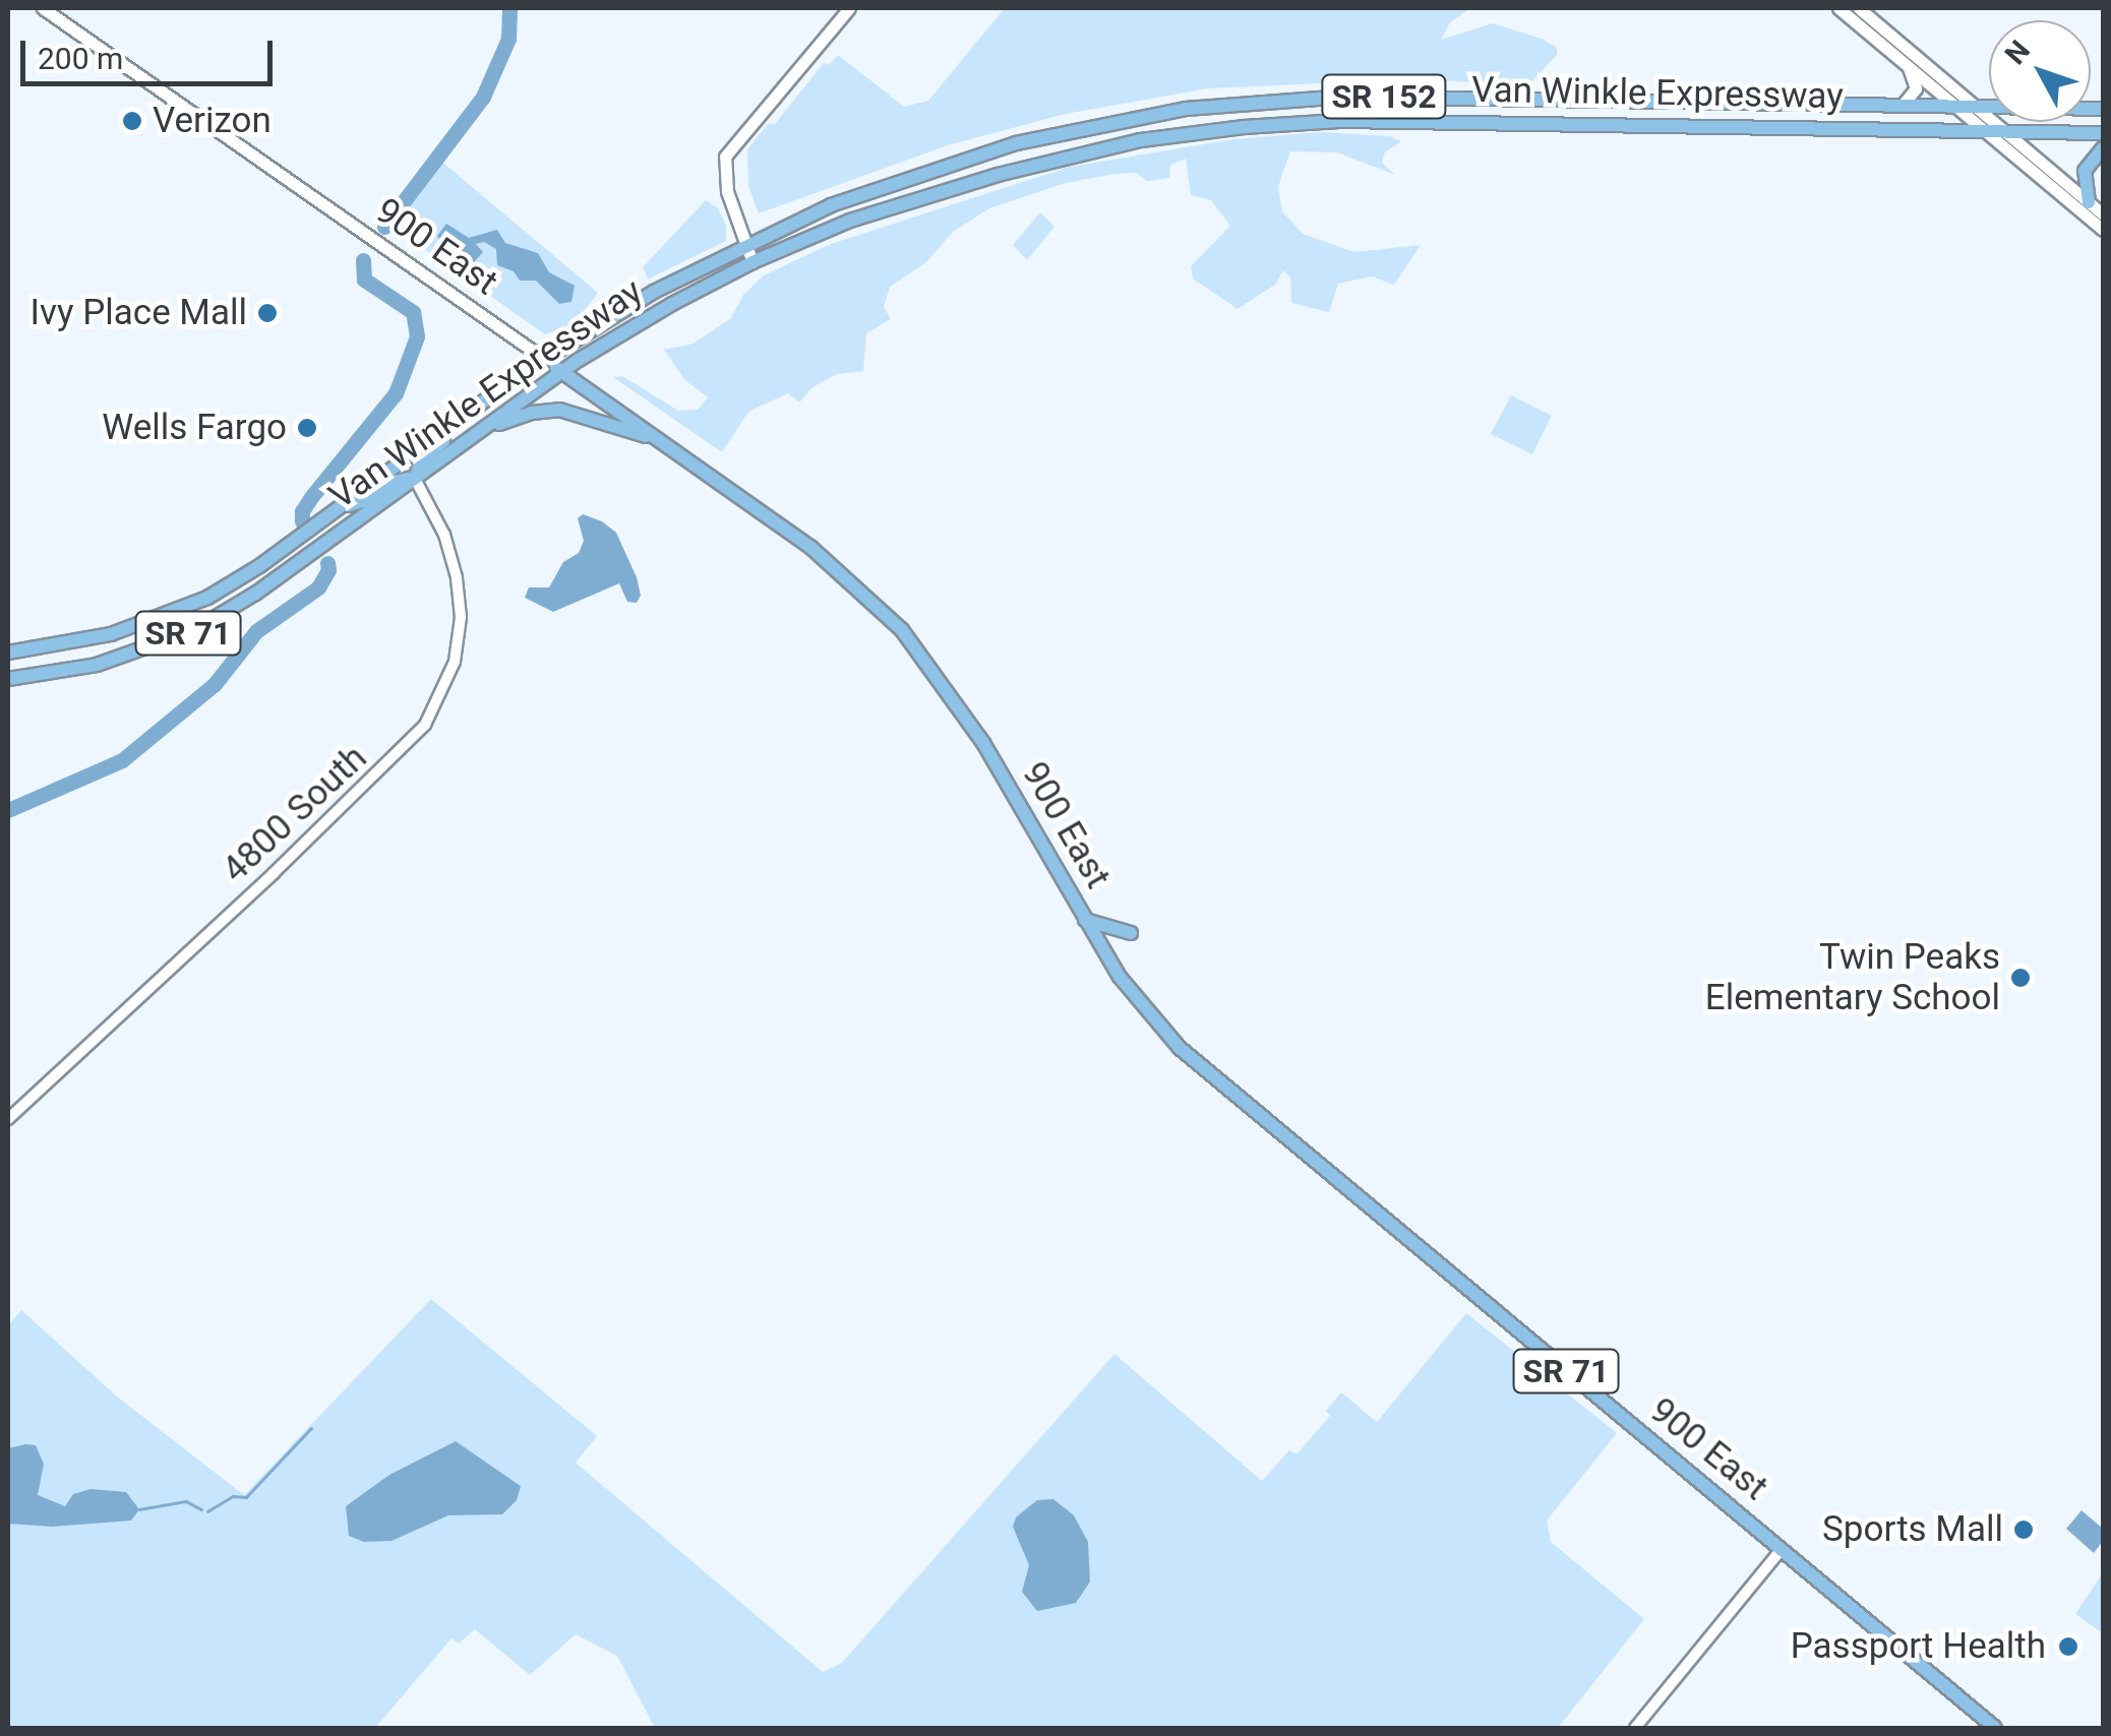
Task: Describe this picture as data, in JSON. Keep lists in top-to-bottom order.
{
  "streets": {
    "main road": [
      "Van Winkle Expressway",
      "SR 152",
      "900 East",
      "SR 71"
    ],
    "street": ["4800 South"]
  },
  "crossings": [
    ["Van Winkle Expressway", "900 East"],
    ["Van Winkle Expressway", "SR 71"],
    ["Van Winkle Expressway", "4800 South"],
    ["900 East", "SR 71"]
  ],
  "places": [
    "Verizon",
    "Ivy Place Mall",
    "Wells Fargo",
    "Twin Peaks Elementary School",
    "Sports Mall",
    "Passport Health"
  ],
  "scale_bar": "200 m",
  "north": "top left"
}
